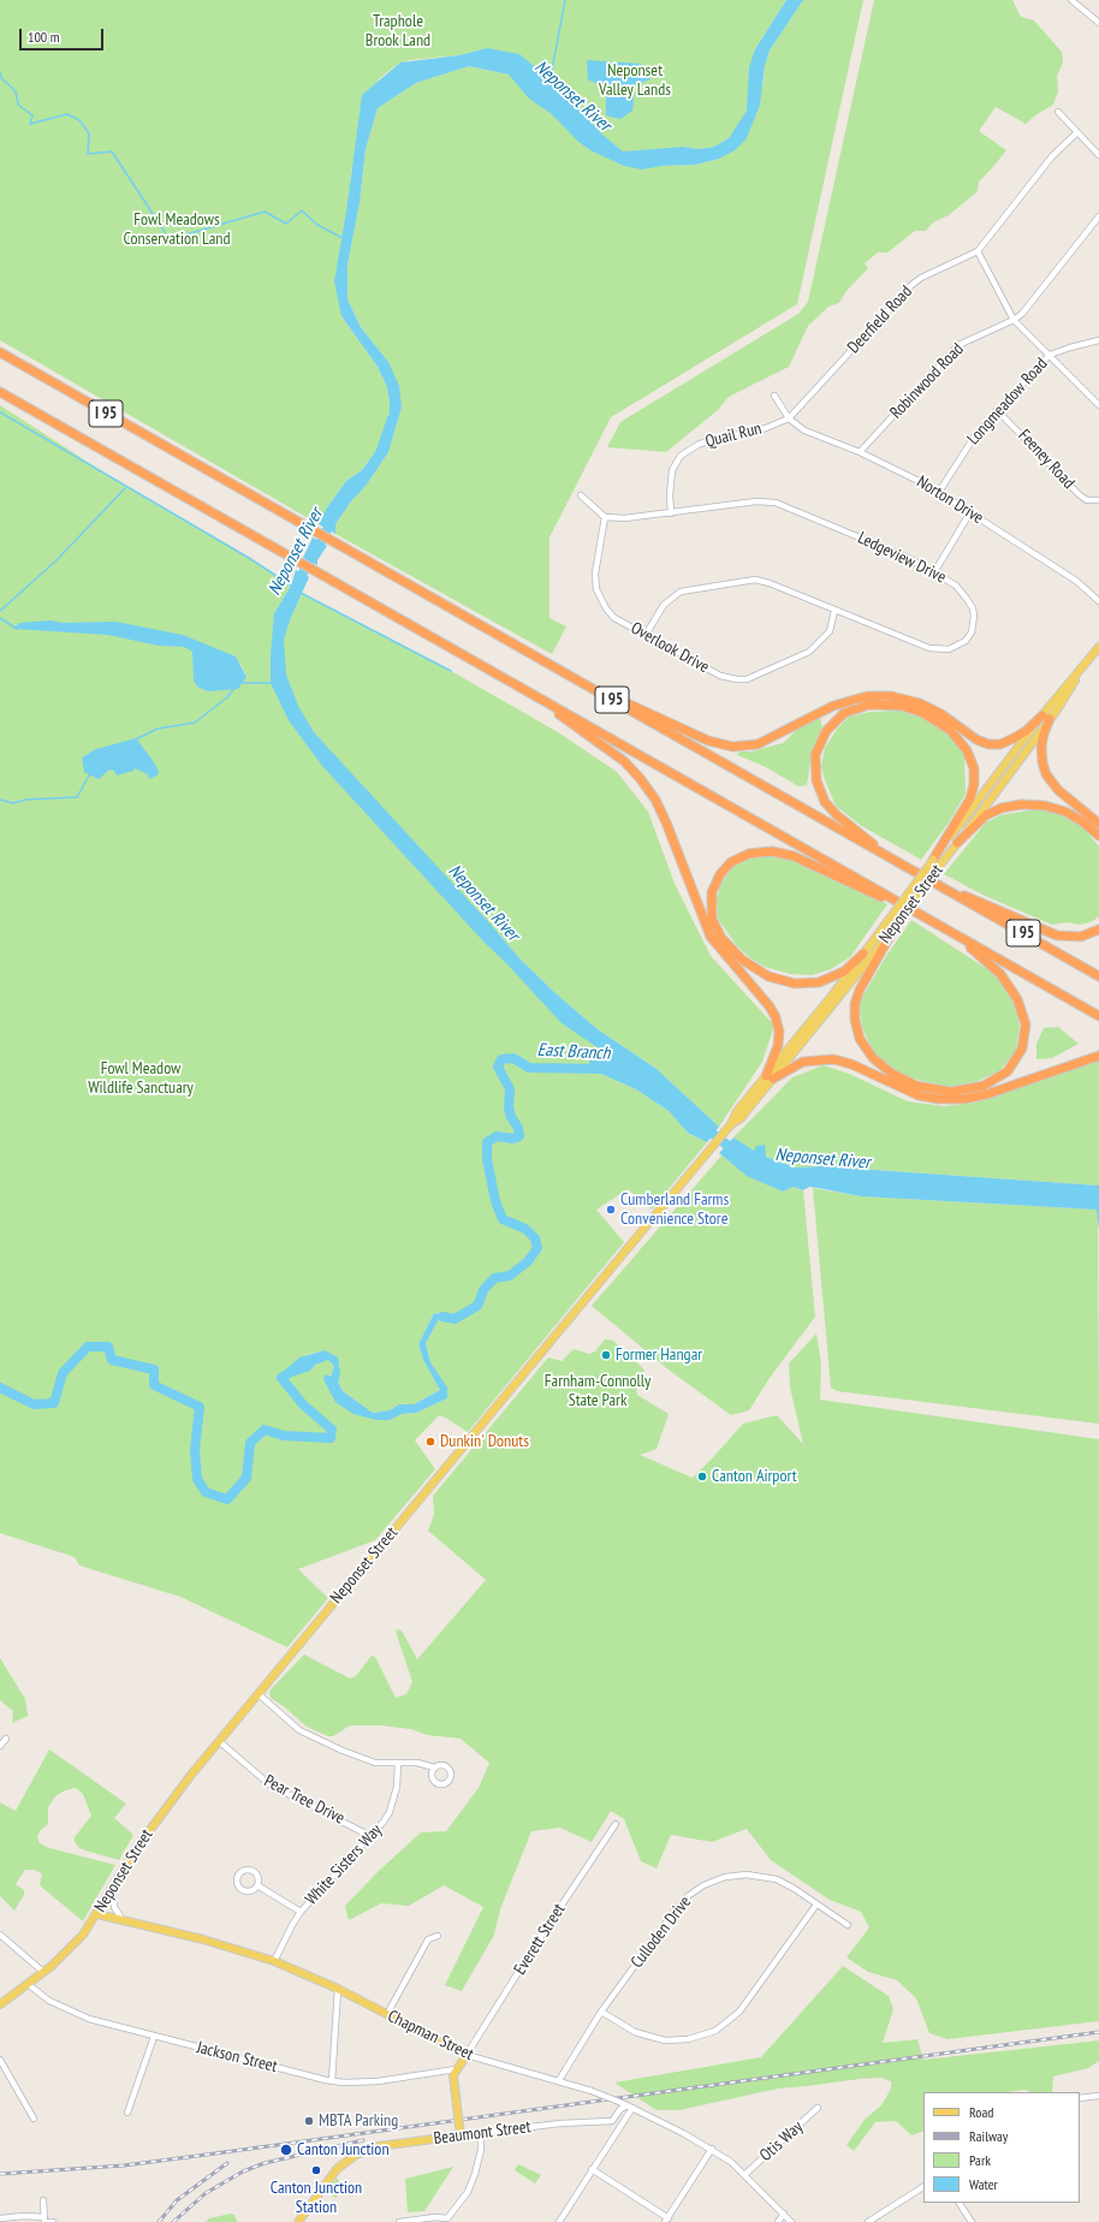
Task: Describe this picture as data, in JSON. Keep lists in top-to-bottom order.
{
  "streets": {
    "highway": ["I 95"],
    "main road": ["Neponset Street", "Chapman Street", "Beaumont Street"],
    "street": [
      "Deerfield Road",
      "Robinwood Road",
      "Longmeadow Road",
      "Quail Run",
      "Feeney Road",
      "Norton Drive",
      "Ledgeview Drive",
      "Overlook Drive",
      "Pear Tree Drive",
      "White Sisters Way",
      "Culloden Drive",
      "Everett Street",
      "Jackson Street",
      "Otis Way"
    ]
  },
  "crossings": [
    ["Deerfield Road", "Quail Run"],
    ["Deerfield Road", "Norton Drive"],
    ["Robinwood Road", "Norton Drive"],
    ["Longmeadow Road", "Feeney Road"],
    ["Longmeadow Road", "Norton Drive"],
    ["Quail Run", "Norton Drive"],
    ["Quail Run", "Ledgeview Drive"],
    ["Ledgeview Drive", "Overlook Drive"],
    ["Neponset Street", "Pear Tree Drive"],
    ["Neponset Street", "Chapman Street"],
    ["Neponset Street", "Jackson Street"],
    ["Pear Tree Drive", "White Sisters Way"],
    ["White Sisters Way", "Chapman Street"],
    ["Culloden Drive", "Chapman Street"],
    ["Everett Street", "Chapman Street"],
    ["Chapman Street", "Otis Way"]
  ],
  "water": ["Neponset River", "East Branch"],
  "parks": [
    "Traphole Brook Land",
    "Neponset Valley Lands",
    "Fowl Meadows Conservation Land",
    "Fowl Meadow Wildlife Sanctuary",
    "Farnham-Connolly State Park"
  ],
  "places": [
    "Cumberland Farms Convenience Store",
    "Former Hangar",
    "Dunkin' Donuts",
    "Canton Airport",
    "MBTA Parking",
    "Canton Junction",
    "Canton Junction Station"
  ],
  "legend": [
    "Road",
    "Railway",
    "Park",
    "Water"
  ],
  "scale_bar": "100 m"
}
